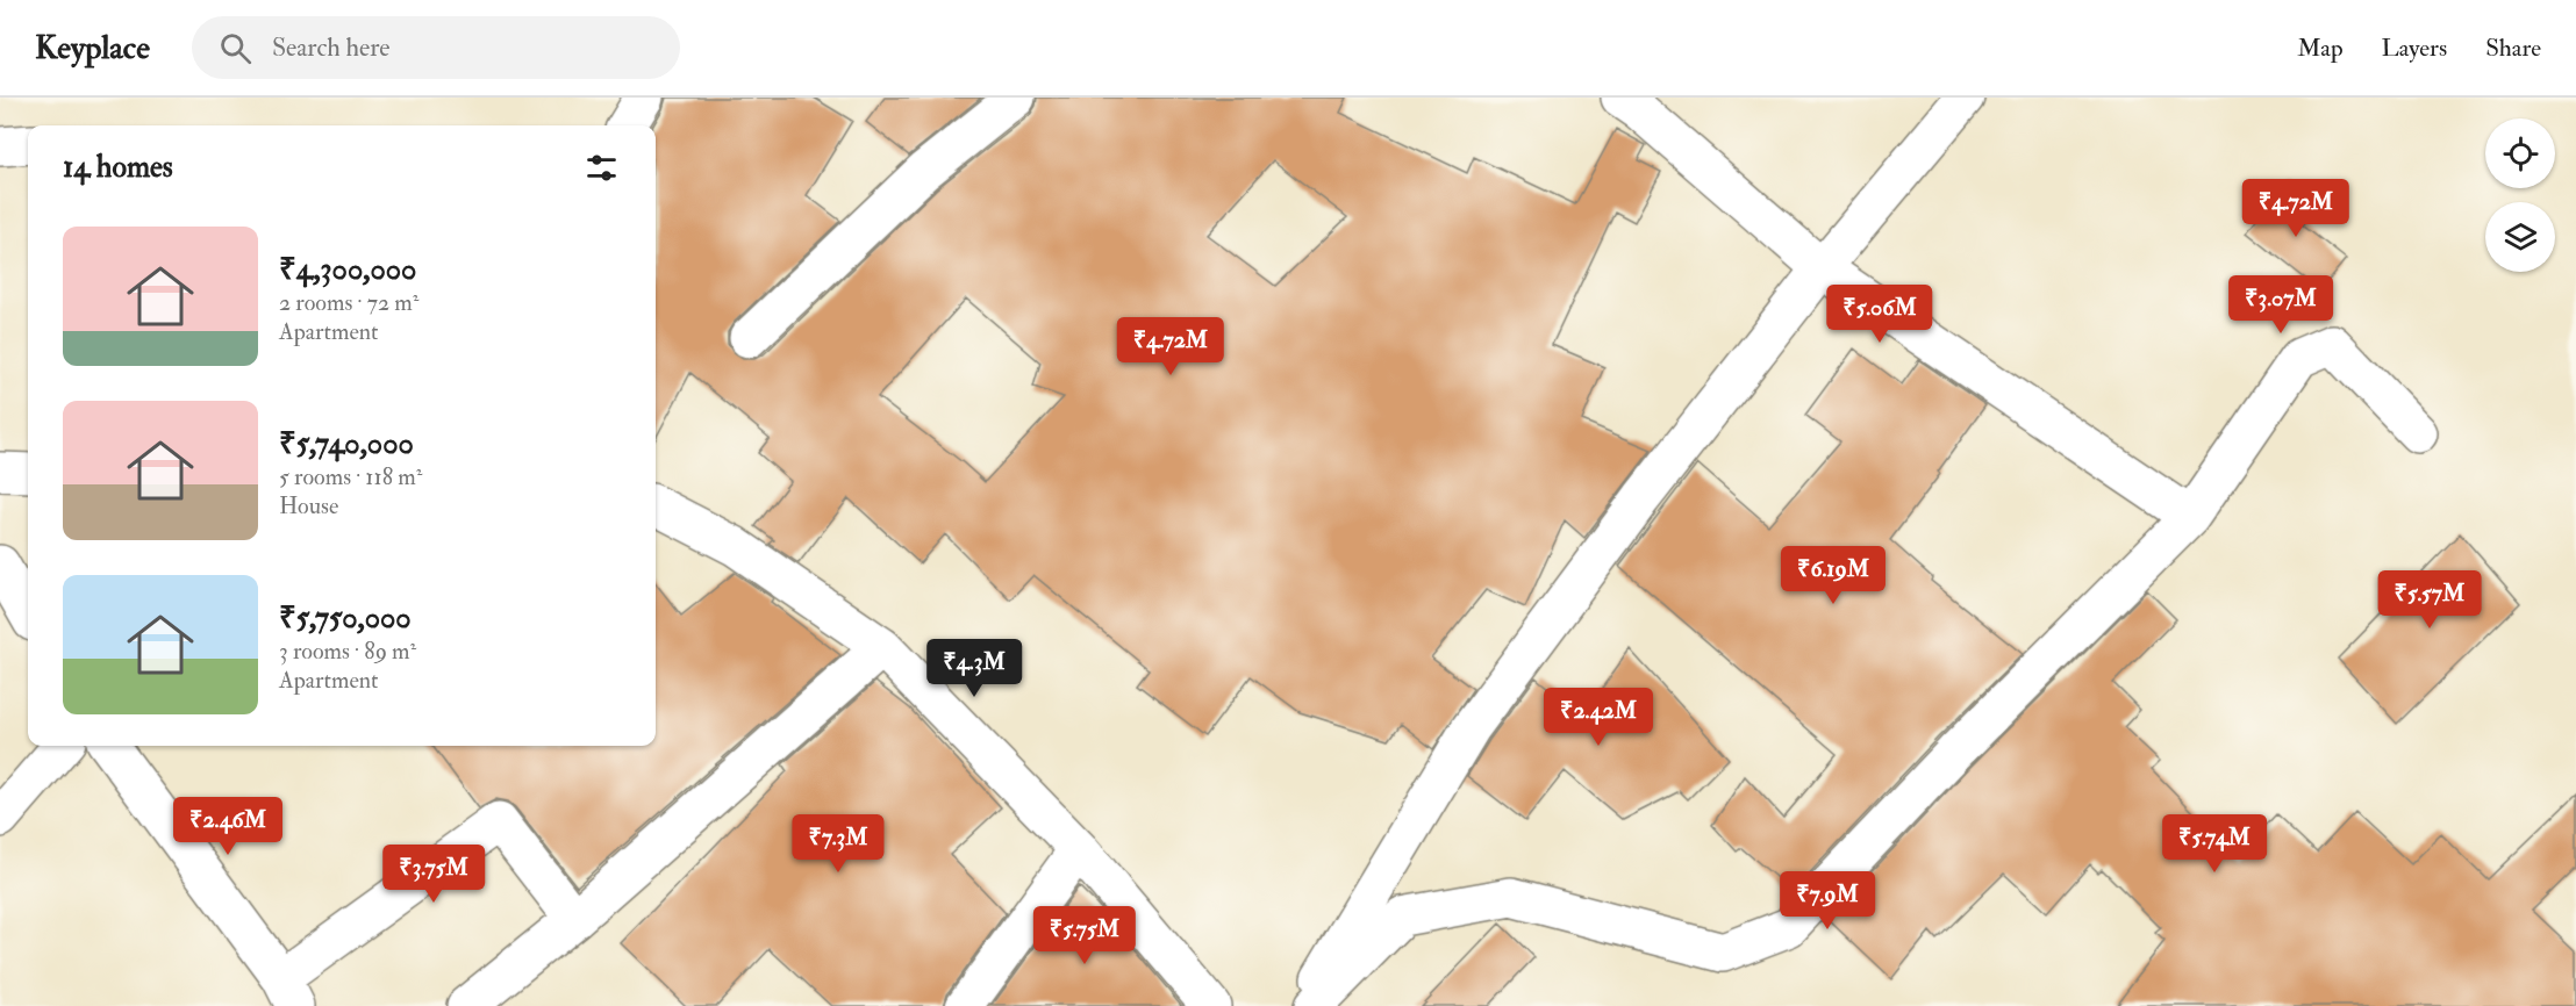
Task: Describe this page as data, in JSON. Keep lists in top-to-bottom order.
{
  "page": {
    "header": "Keyplace",
    "search": "Search here",
    "nav": ["Map", "Layers", "Share"],
    "heading": "14 homes",
    "price": [
      "₹4.72M",
      "₹3.07M",
      "₹5.06M",
      "₹4.72M",
      "₹6.19M",
      "₹5.57M",
      "₹4.3M",
      "₹2.42M",
      "₹2.46M",
      "₹7.3M",
      "₹5.74M",
      "₹3.75M",
      "₹7.9M",
      "₹5.75M"
    ],
    "list": [
      {
        "name": "₹4,300,000",
        "note": "2 rooms · 72 m² · Apartment"
      },
      {
        "name": "₹5,740,000",
        "note": "5 rooms · 118 m² · House"
      },
      {
        "name": "₹5,750,000",
        "note": "3 rooms · 89 m² · Apartment"
      }
    ]
  }
}
